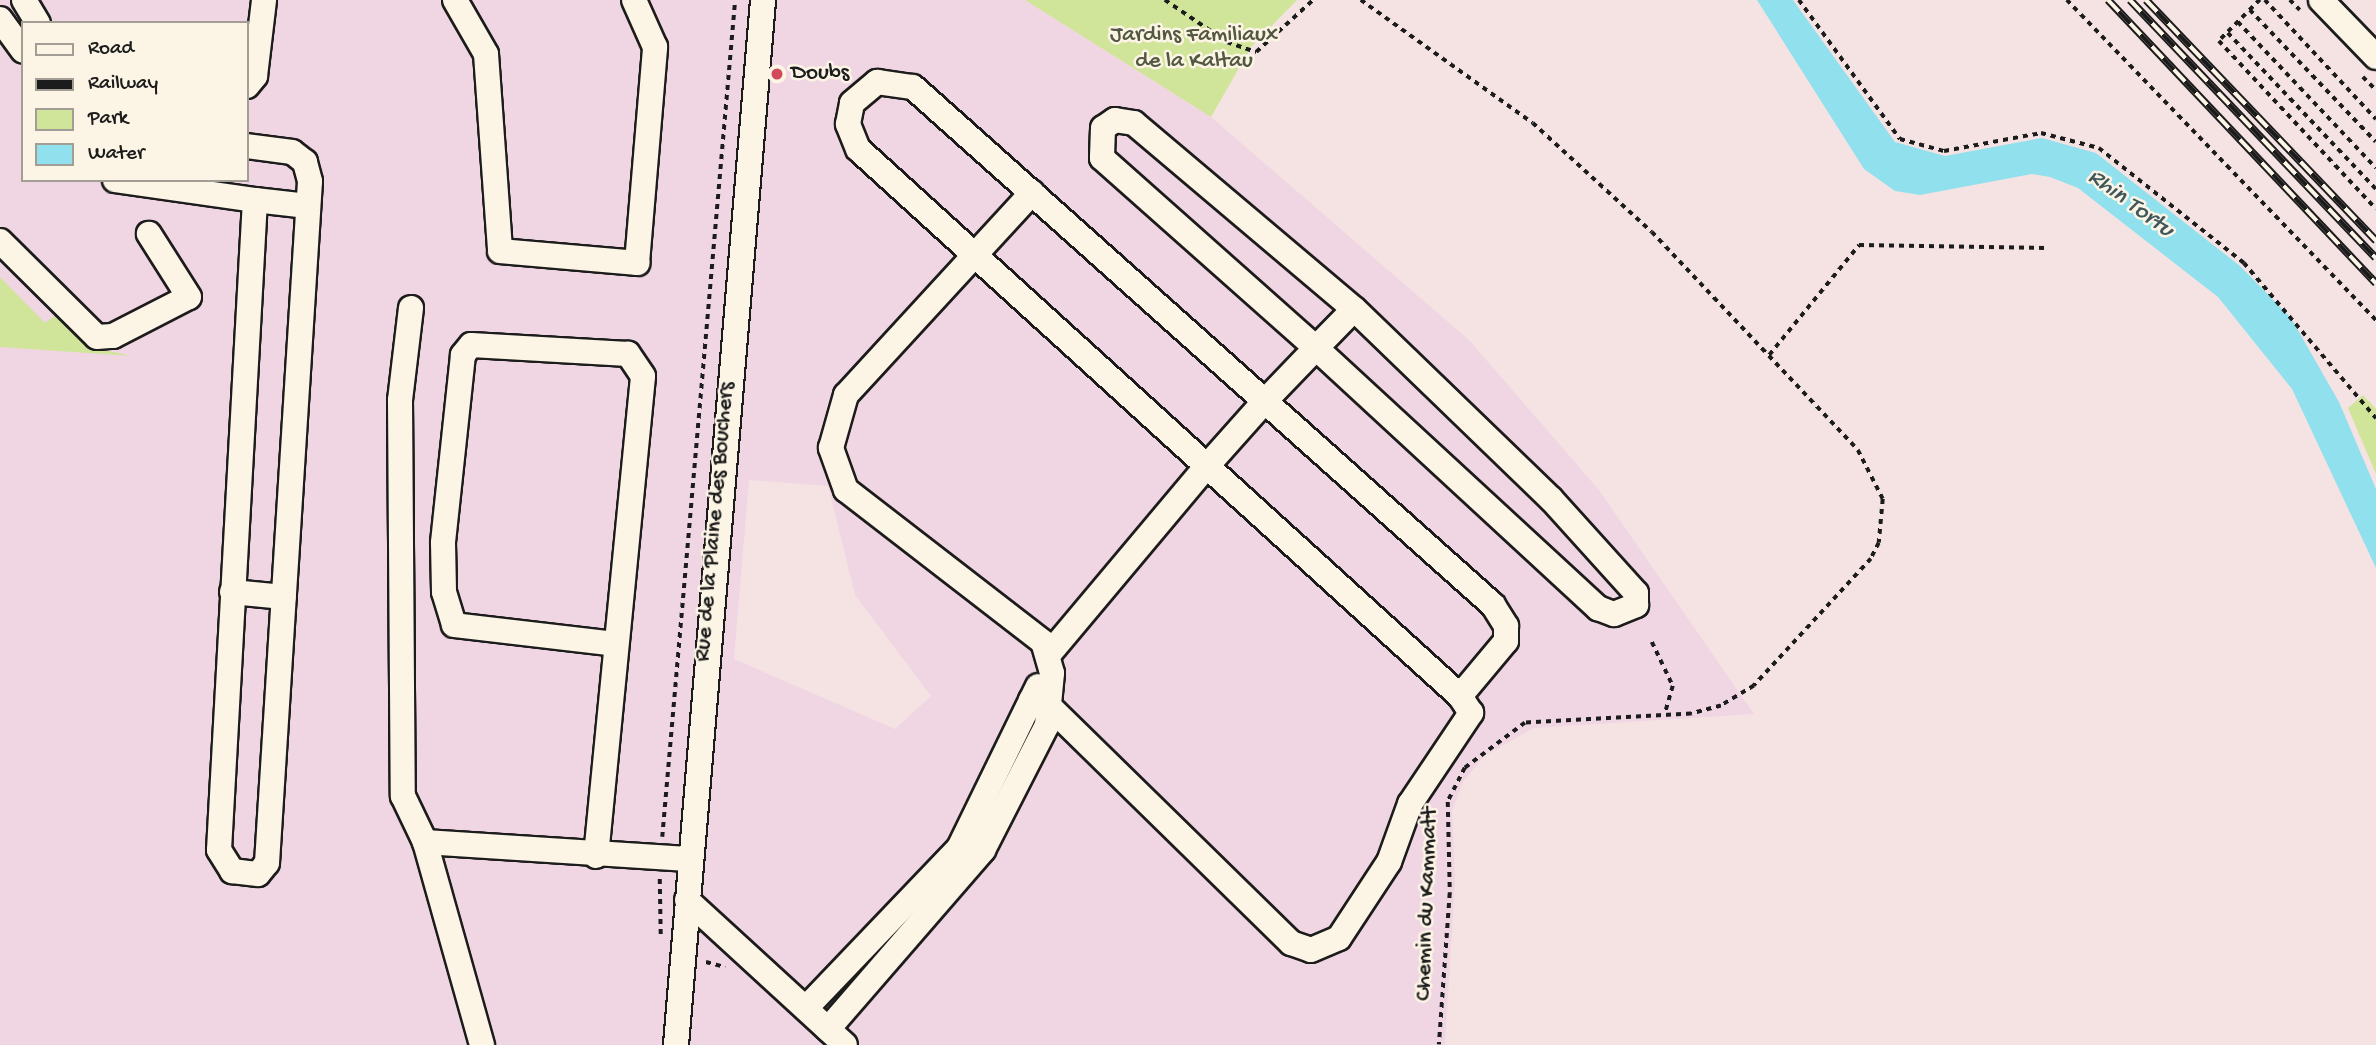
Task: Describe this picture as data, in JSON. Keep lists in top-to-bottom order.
{
  "streets": {
    "street": ["Rue de la Plaine des Bouchers"],
    "path": ["Chemin du Kammatt"]
  },
  "water": ["Rhin Tortu"],
  "parks": ["Jardins Familiaux de la Kaltau"],
  "places": ["Doubs"],
  "legend": [
    "Road",
    "Railway",
    "Park",
    "Water"
  ]
}
